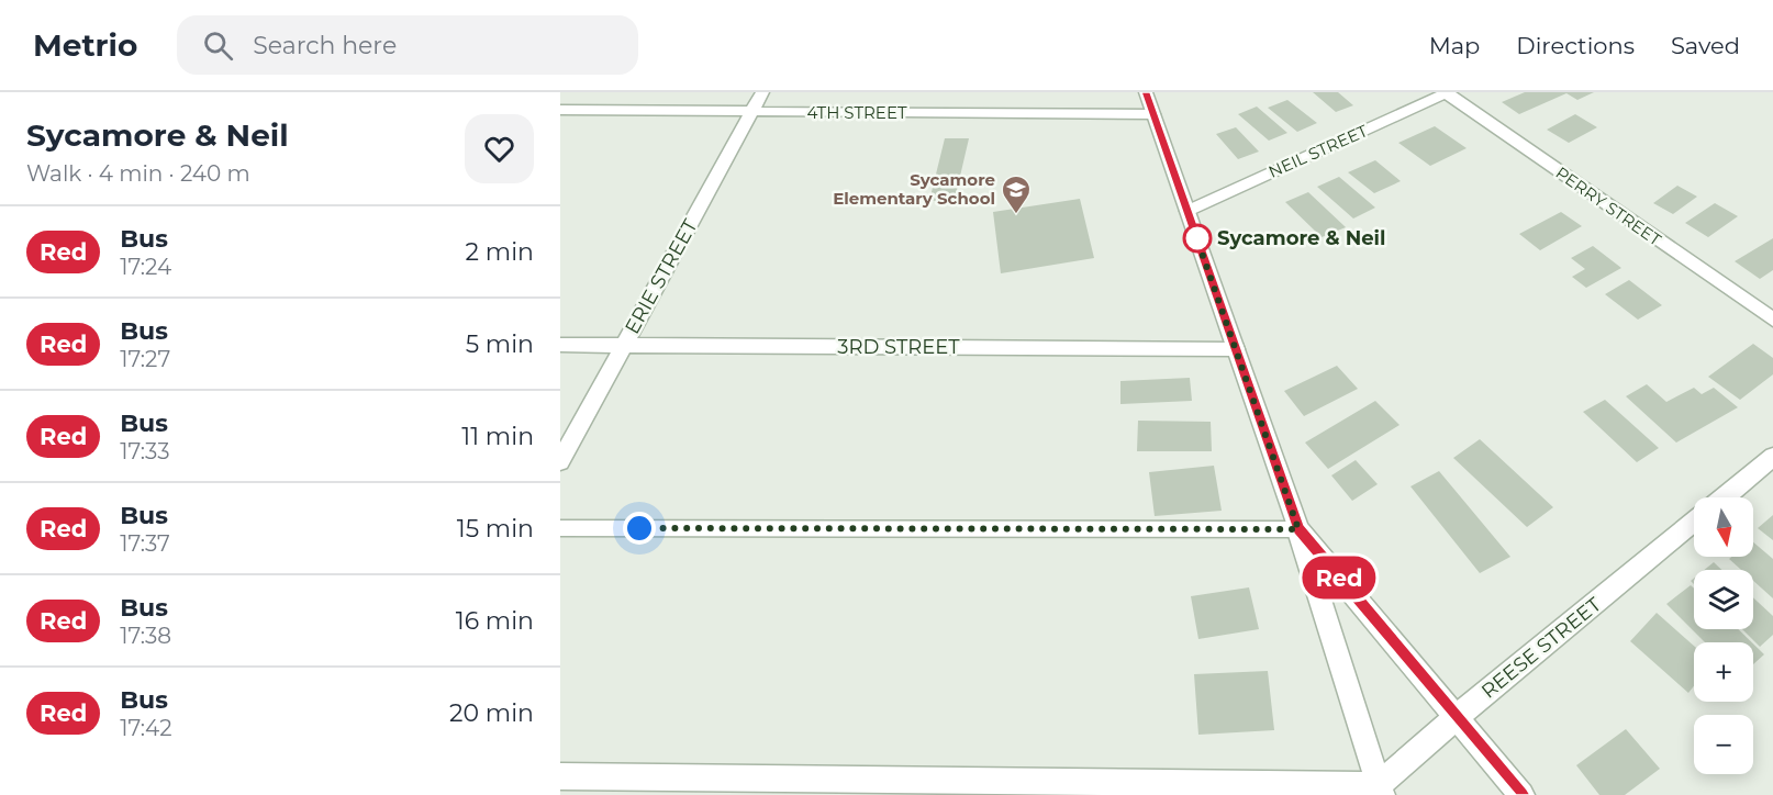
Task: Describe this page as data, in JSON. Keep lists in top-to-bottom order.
{
  "streets": {
    "street": [
      "4TH STREET",
      "NEIL STREET",
      "PERRY STREET",
      "ERIE STREET",
      "3RD STREET",
      "REESE STREET"
    ]
  },
  "crossings": [
    ["4TH STREET", "ERIE STREET"],
    ["NEIL STREET", "PERRY STREET"],
    ["ERIE STREET", "3RD STREET"]
  ],
  "places": {
    "school or university": ["Sycamore Elementary School"],
    "other": ["Sycamore & Neil"]
  },
  "lines": ["bus line Red"],
  "north": "bottom",
  "page": {
    "header": "Metrio",
    "search": "Search here",
    "nav": ["Map", "Directions", "Saved"],
    "heading": ["Sycamore & Neil", "Walk · 4 min · 240 m"],
    "on_map": "Red",
    "list": [
      {
        "mark": "Red",
        "name": "Bus",
        "note": "17:24",
        "value": "2 min"
      },
      {
        "mark": "Red",
        "name": "Bus",
        "note": "17:27",
        "value": "5 min"
      },
      {
        "mark": "Red",
        "name": "Bus",
        "note": "17:33",
        "value": "11 min"
      },
      {
        "mark": "Red",
        "name": "Bus",
        "note": "17:37",
        "value": "15 min"
      },
      {
        "mark": "Red",
        "name": "Bus",
        "note": "17:38",
        "value": "16 min"
      },
      {
        "mark": "Red",
        "name": "Bus",
        "note": "17:42",
        "value": "20 min"
      }
    ],
    "map_buttons": ["+", "−"]
  }
}
